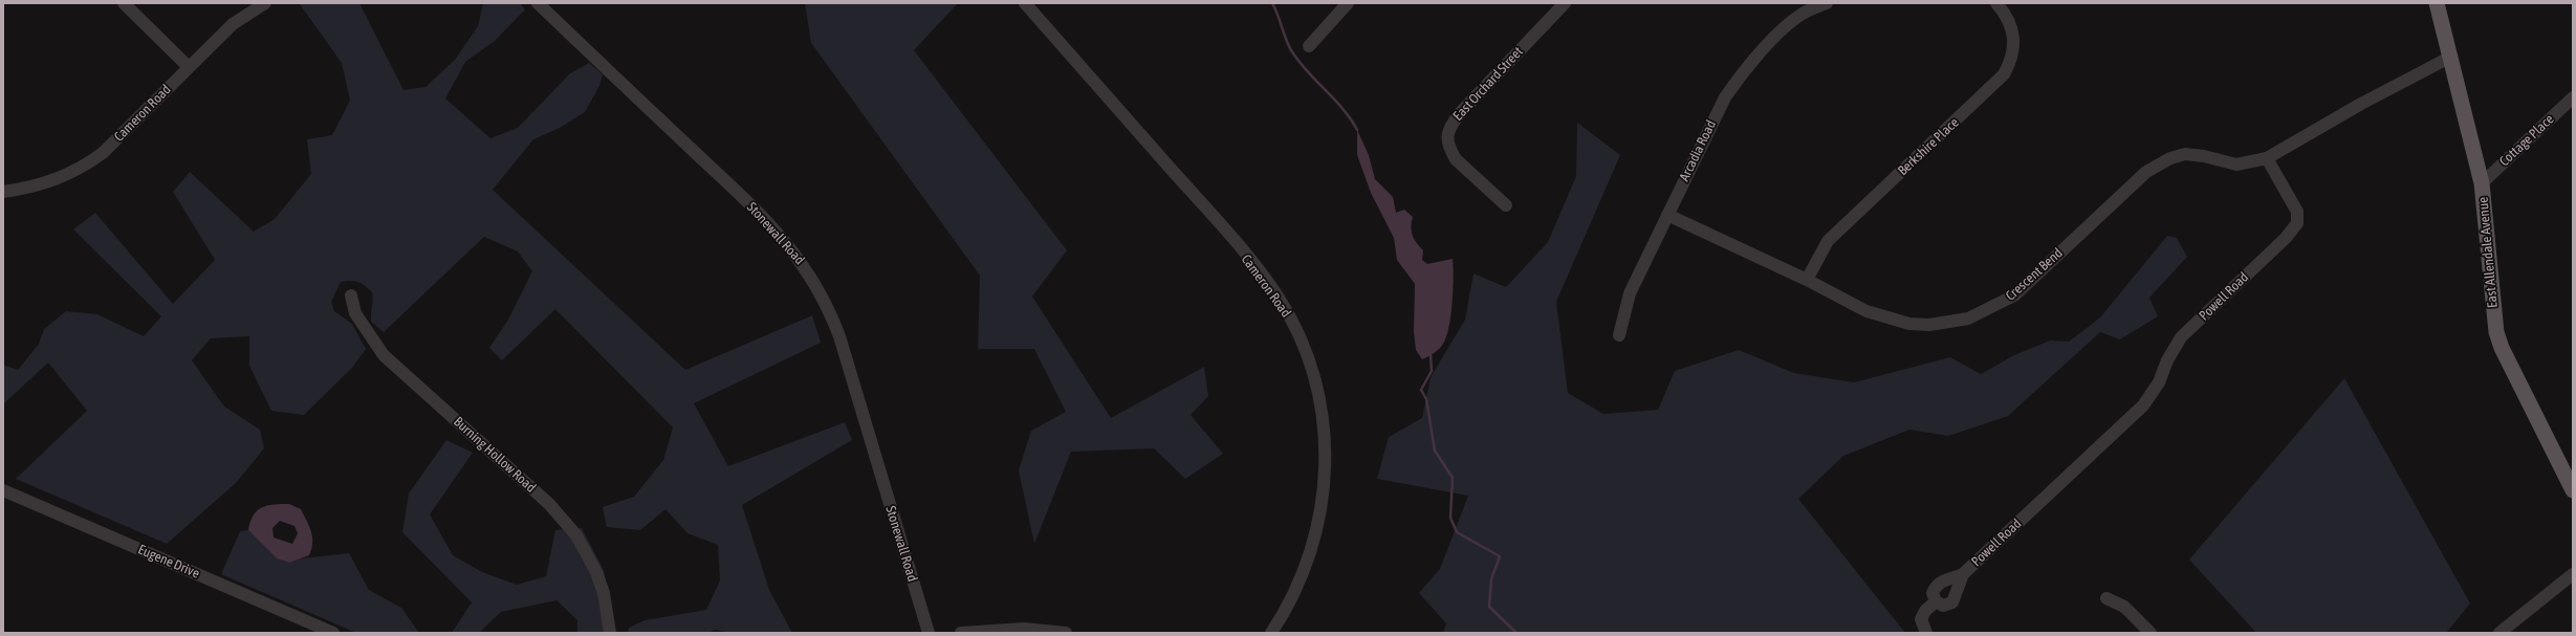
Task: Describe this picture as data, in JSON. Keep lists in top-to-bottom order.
{
  "streets": {
    "main road": ["East Allendale Avenue"],
    "street": [
      "East Orchard Street",
      "Cameron Road",
      "Cottage Place",
      "Berkshire Place",
      "Arcadia Road",
      "Stonewall Road",
      "Crescent Bend",
      "Powell Road",
      "Burning Hollow Road",
      "Eugene Drive"
    ]
  },
  "crossings": [
    ["Cottage Place", "East Allendale Avenue"],
    ["Berkshire Place", "Crescent Bend"],
    ["Arcadia Road", "Crescent Bend"],
    ["Crescent Bend", "Powell Road"]
  ]
}
